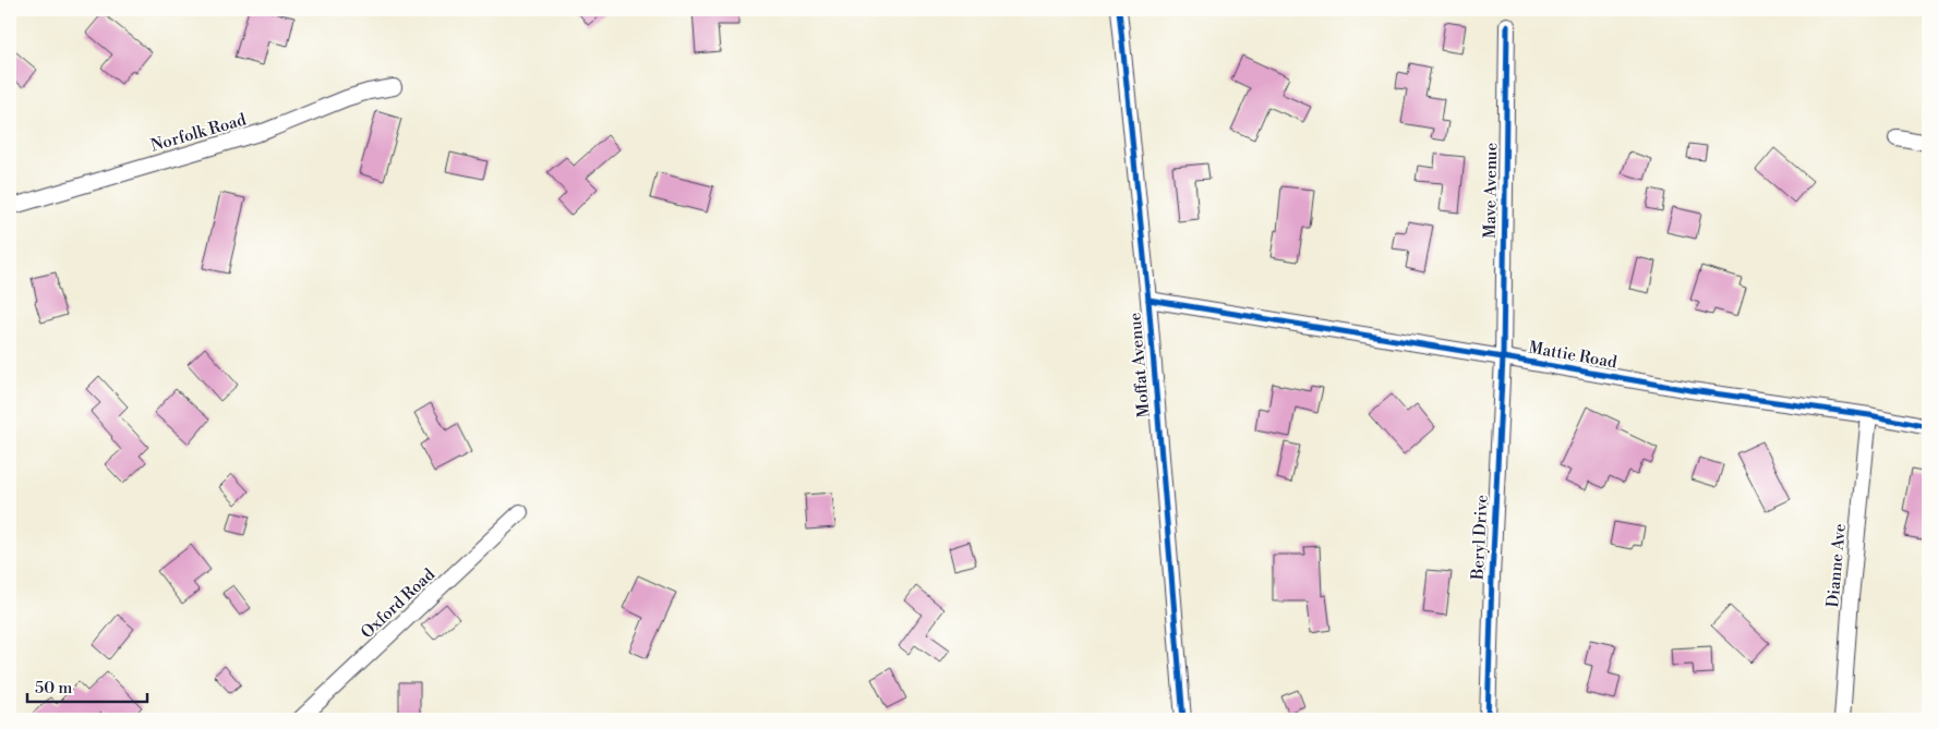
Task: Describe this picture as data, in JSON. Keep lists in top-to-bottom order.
{
  "streets": {
    "street": [
      "Norfolk Road",
      "Mave Avenue",
      "Mattie Road",
      "Moffat Avenue",
      "Beryl Drive",
      "Dianne Ave",
      "Oxford Road"
    ]
  },
  "crossings": [
    ["Mave Avenue", "Mattie Road"],
    ["Mave Avenue", "Beryl Drive"],
    ["Mattie Road", "Moffat Avenue"],
    ["Mattie Road", "Beryl Drive"],
    ["Mattie Road", "Dianne Ave"]
  ],
  "scale_bar": "50 m"
}
